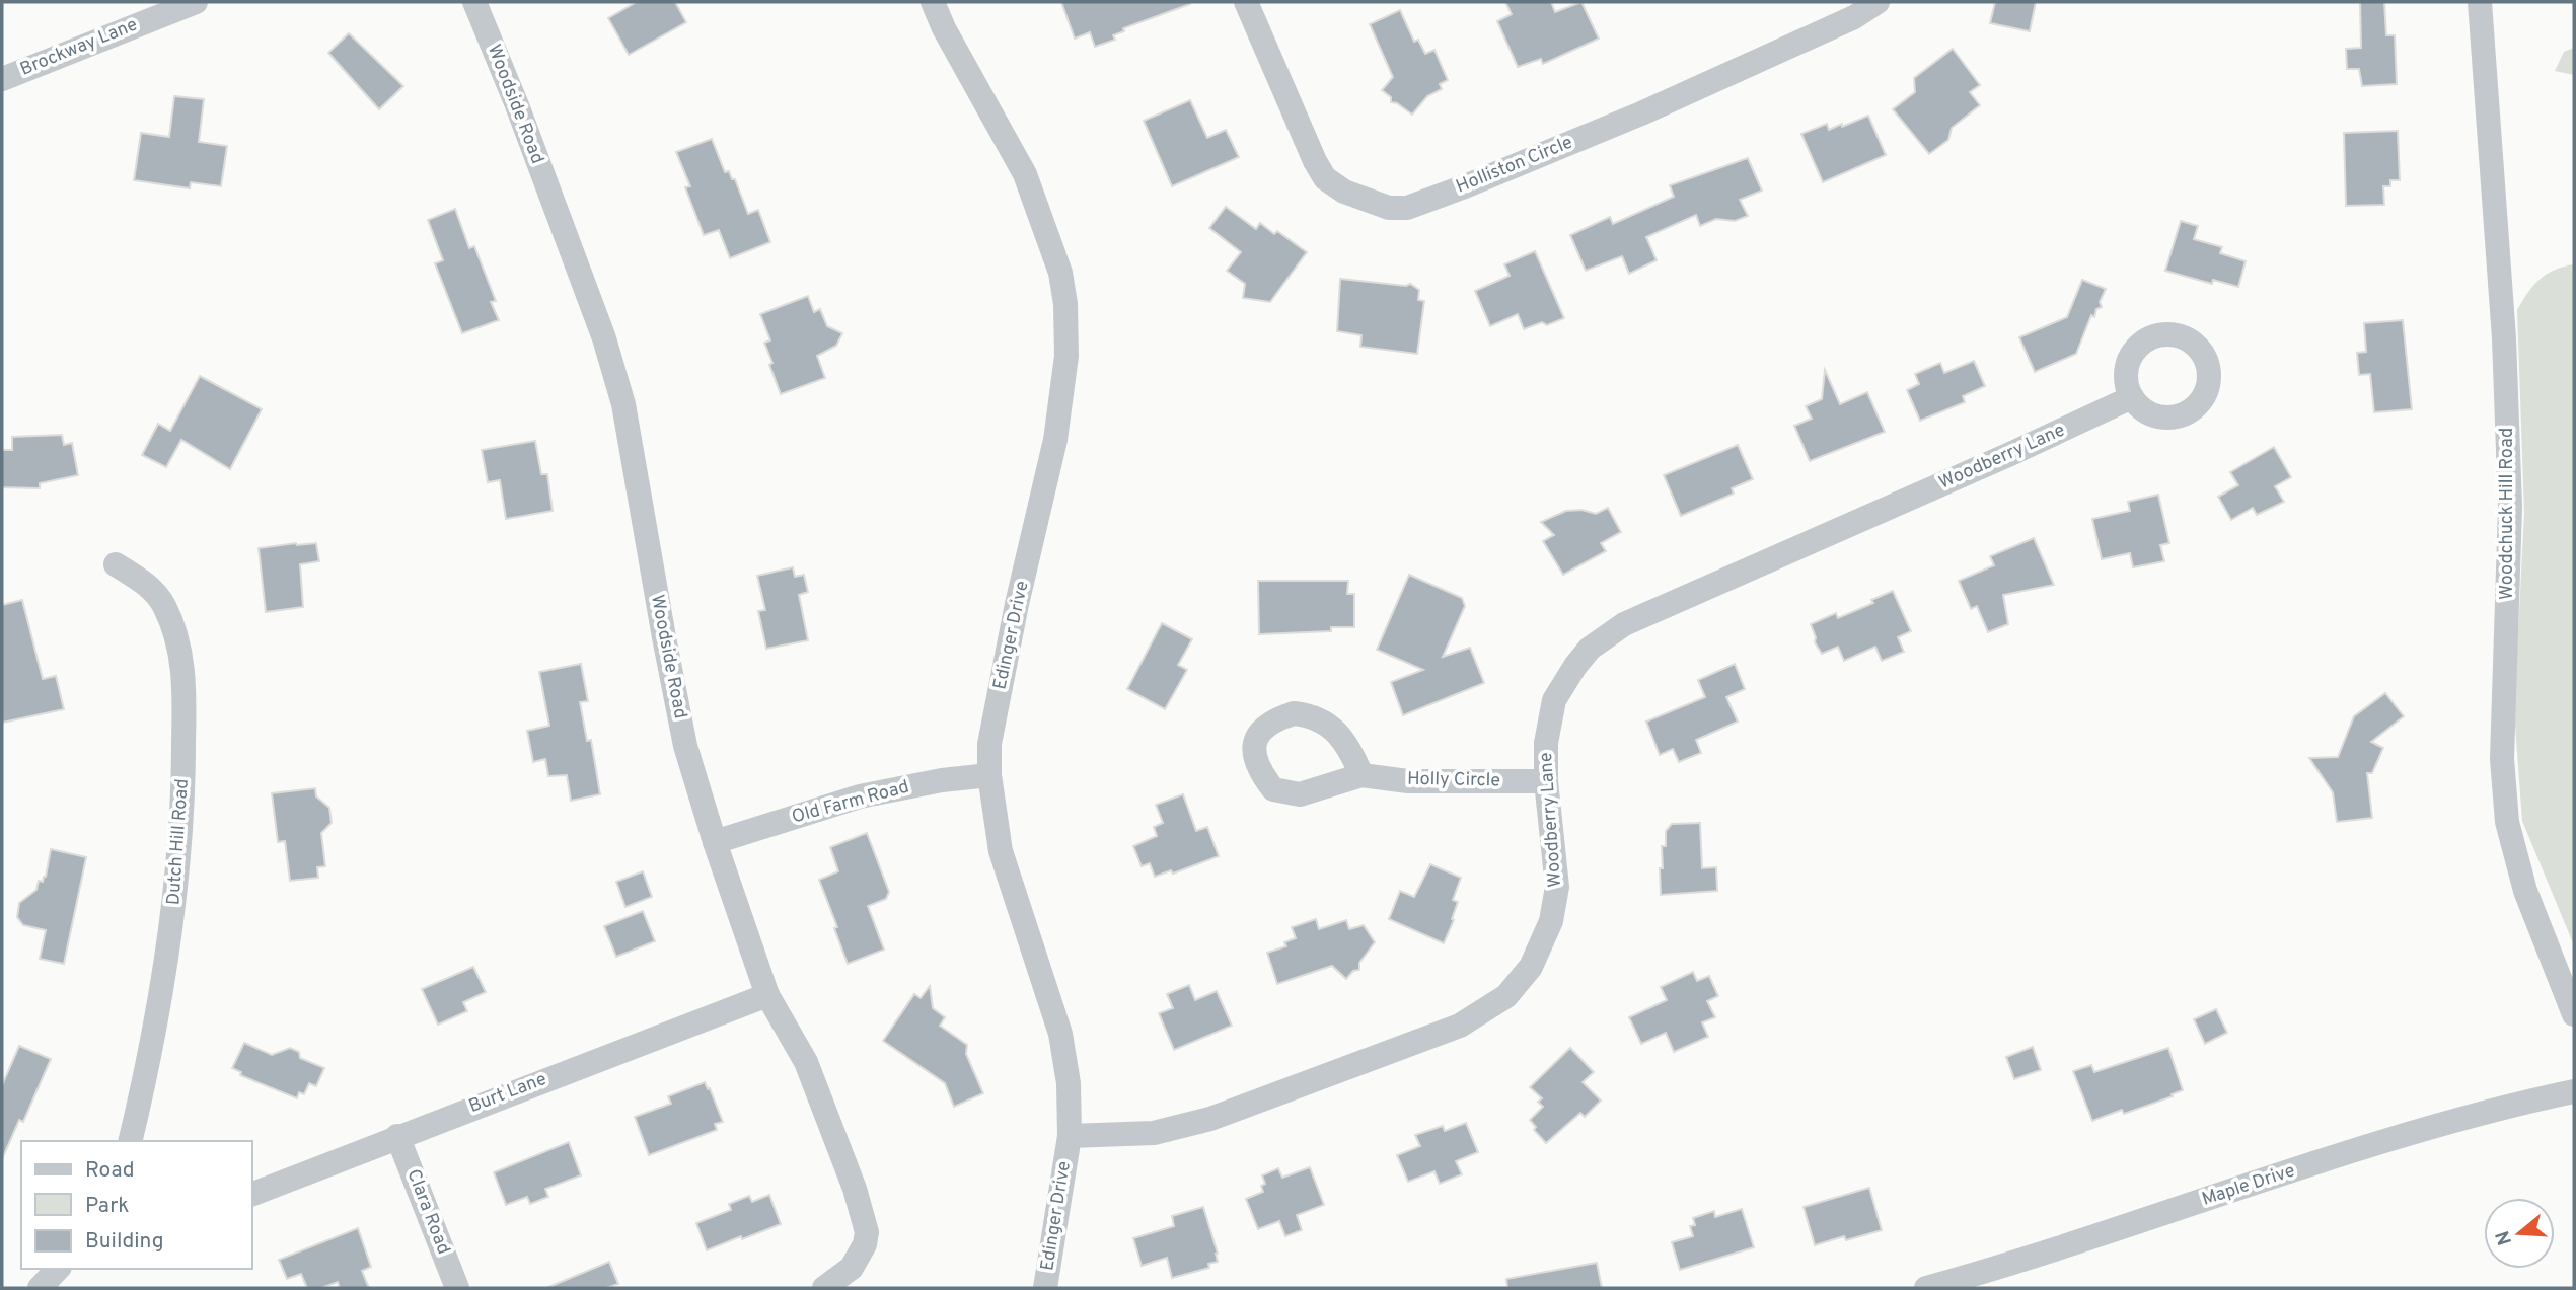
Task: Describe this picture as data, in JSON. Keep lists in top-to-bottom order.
{
  "streets": {
    "street": [
      "Brockway Lane",
      "Woodside Road",
      "Holliston Circle",
      "Woodberry Lane",
      "Woodchuck Hill Road",
      "Edinger Drive",
      "Holly Circle",
      "Old Farm Road",
      "Dutch Hill Road",
      "Burt Lane",
      "Maple Drive",
      "Clara Road"
    ]
  },
  "crossings": [
    ["Woodside Road", "Old Farm Road"],
    ["Woodside Road", "Burt Lane"],
    ["Woodberry Lane", "Edinger Drive"],
    ["Woodberry Lane", "Holly Circle"],
    ["Edinger Drive", "Old Farm Road"],
    ["Burt Lane", "Clara Road"]
  ],
  "legend": ["Road", "Park", "Building"],
  "north": "left"
}
